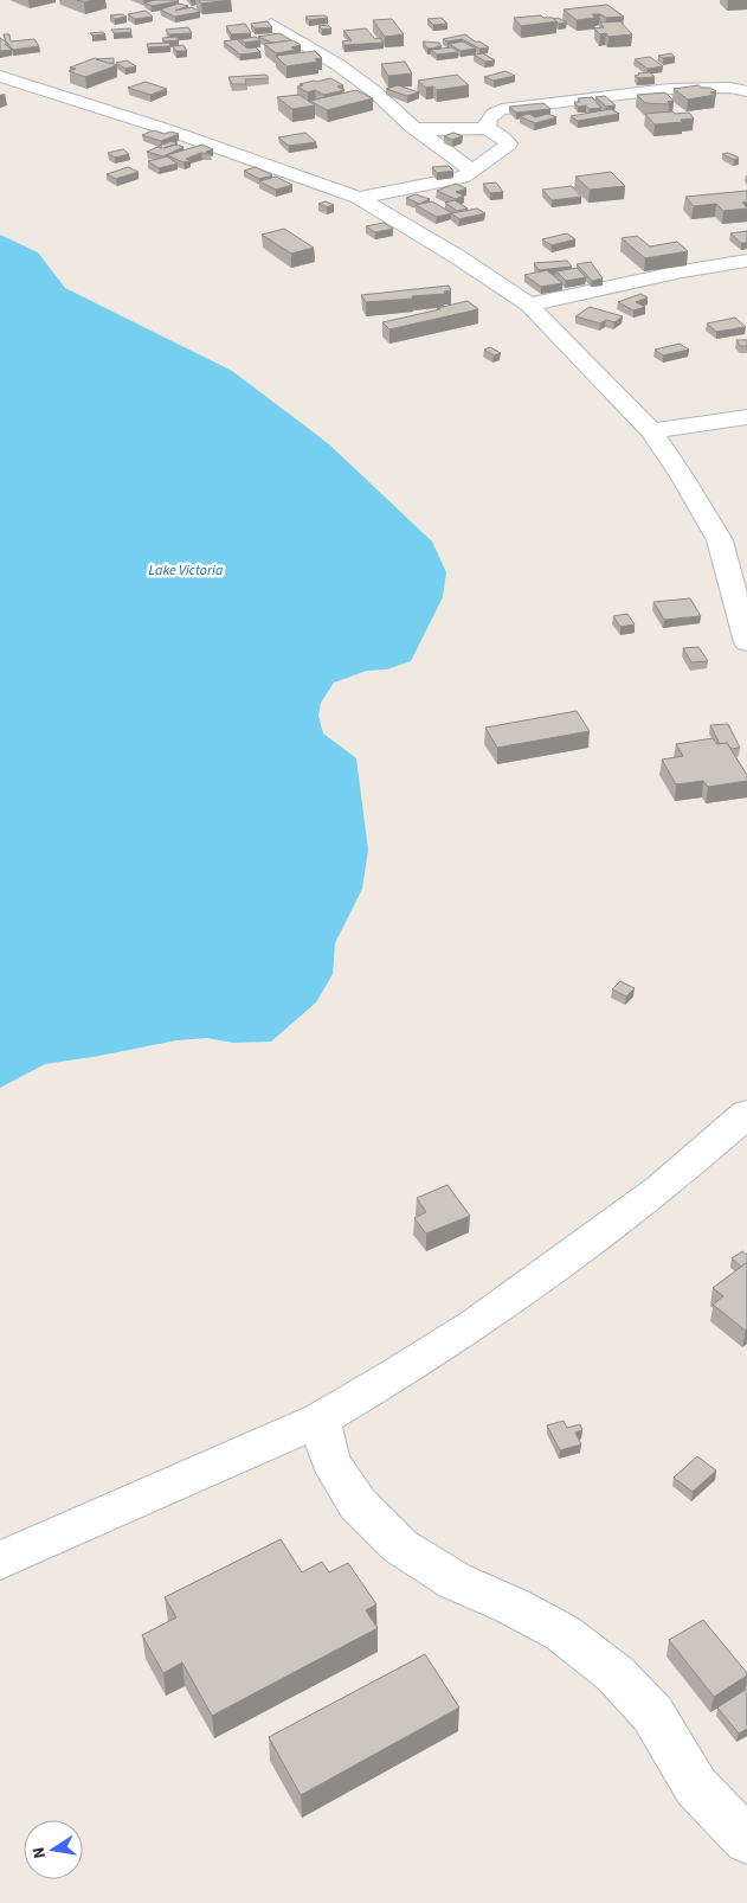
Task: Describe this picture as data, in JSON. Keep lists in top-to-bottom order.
{
  "water": ["Lake Victoria"],
  "north": "left"
}
